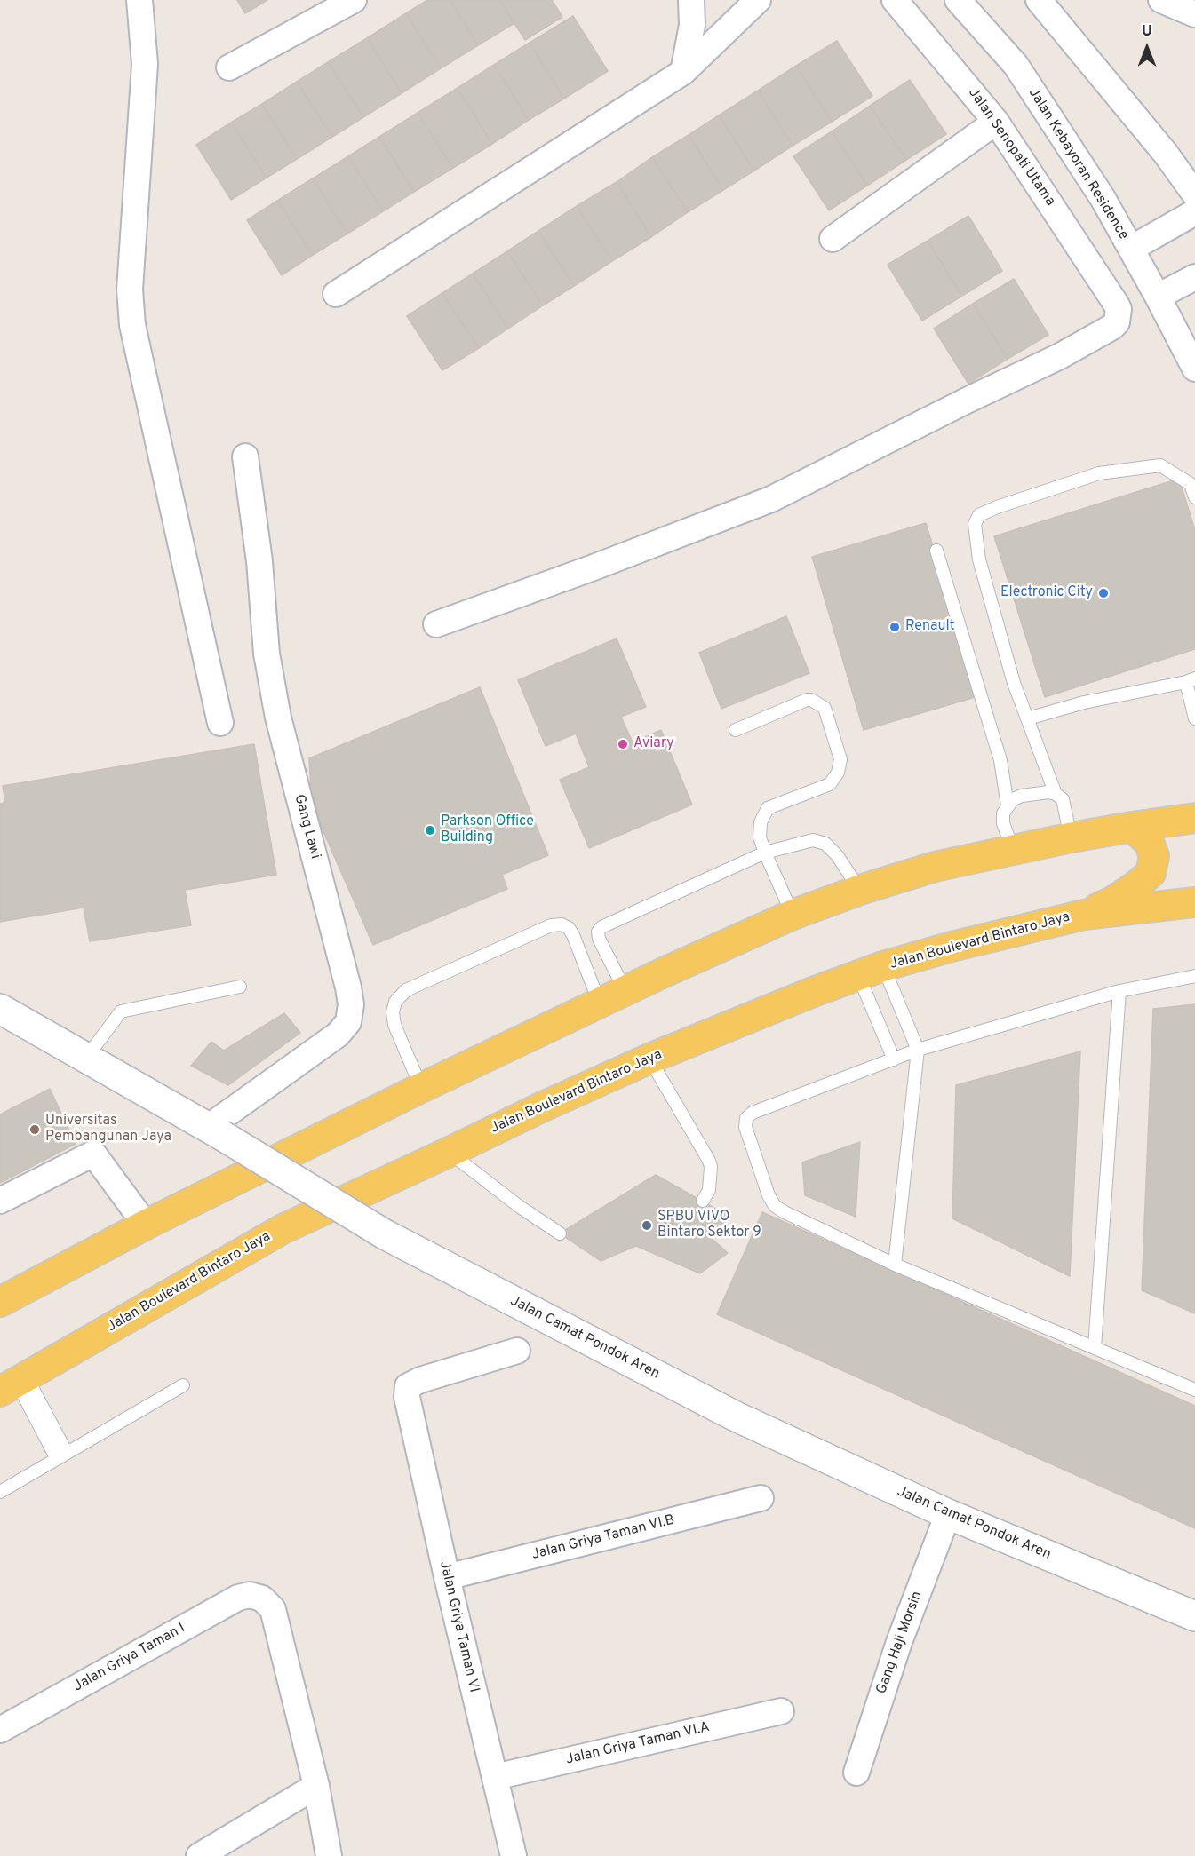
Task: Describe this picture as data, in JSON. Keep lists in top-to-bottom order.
{
  "streets": {
    "main road": ["Jalan Boulevard Bintaro Jaya", "Jalan Camat Pondok Aren"],
    "street": [
      "Jalan Senopati Utama",
      "Jalan Kebayoran Residence",
      "Gang Lawi",
      "Jalan Griya Taman VI.B",
      "Jalan Griya Taman VI",
      "Gang Haji Morsin",
      "Jalan Griya Taman I",
      "Jalan Griya Taman VI.A"
    ]
  },
  "crossings": [
    ["Gang Lawi", "Jalan Camat Pondok Aren"],
    ["Jalan Camat Pondok Aren", "Gang Haji Morsin"],
    ["Jalan Griya Taman VI.B", "Jalan Griya Taman VI"],
    ["Jalan Griya Taman VI", "Jalan Griya Taman VI.A"]
  ],
  "places": [
    "Electronic City",
    "Renault",
    "Aviary",
    "Parkson Office Building",
    "Universitas Pembangunan Jaya",
    "SPBU VIVO Bintaro Sektor 9"
  ],
  "north": "top"
}
